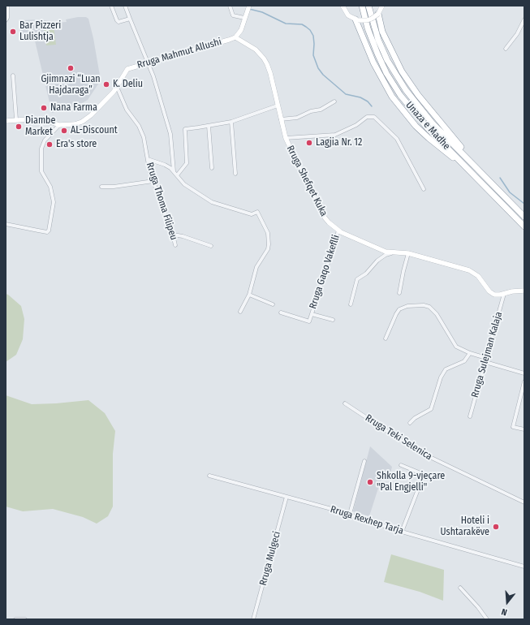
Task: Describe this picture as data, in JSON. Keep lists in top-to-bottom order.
{
  "streets": {
    "highway": ["Unaza e Madhe"],
    "street": [
      "Rruga Mahmut Allushi",
      "Rruga Shefqet Kuka",
      "Rruga Thoma Filipeu",
      "Rruga Gaqo Vakeflli",
      "Rruga Sulejman Kalaja",
      "Rruga Teki Selenica",
      "Rruga Rexhep Tarja",
      "Rruga Mulgeci"
    ]
  },
  "crossings": [
    ["Rruga Mahmut Allushi", "Rruga Shefqet Kuka"],
    ["Rruga Mahmut Allushi", "Rruga Thoma Filipeu"],
    ["Rruga Shefqet Kuka", "Rruga Gaqo Vakeflli"],
    ["Rruga Shefqet Kuka", "Rruga Sulejman Kalaja"],
    ["Rruga Rexhep Tarja", "Rruga Mulgeci"]
  ],
  "places": [
    "Bar Pizzeri Lulishtja",
    "Gjimnazi “Luan Hajdaraga”",
    "K. Deliu",
    "Nana Farma",
    "Diambe Market",
    "AL-Discount",
    "Lagjia Nr. 12",
    "Era's store",
    "Shkolla 9-vjeçare \"Pal Engjelli\"",
    "Hoteli i Ushtarakëve"
  ],
  "north": "bottom"
}
